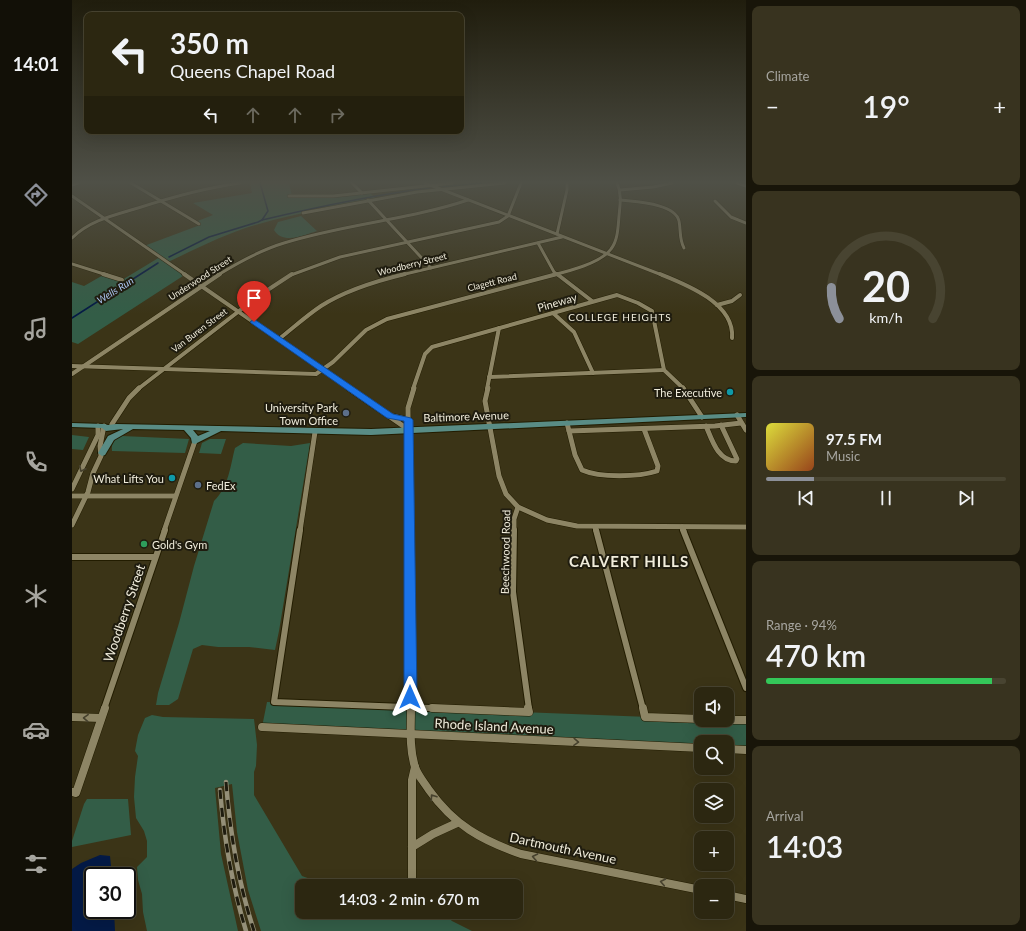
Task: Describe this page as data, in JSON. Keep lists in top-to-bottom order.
{
  "streets": {
    "main road": ["Baltimore Avenue"],
    "street": [
      "Woodberry Street",
      "Underwood Street",
      "Clagett Road",
      "Pineway",
      "Van Buren Street",
      "Beechwood Road",
      "Rhode Island Avenue",
      "Dartmouth Avenue"
    ]
  },
  "crossings": [
    ["Pineway", "Baltimore Avenue"],
    ["Pineway", "Beechwood Road"],
    ["Pineway", "Rhode Island Avenue"],
    ["Pineway", "Dartmouth Avenue"],
    ["Van Buren Street", "Baltimore Avenue"],
    ["Baltimore Avenue", "Beechwood Road"],
    ["Baltimore Avenue", "Rhode Island Avenue"],
    ["Beechwood Road", "Rhode Island Avenue"],
    ["Rhode Island Avenue", "Dartmouth Avenue"]
  ],
  "one_way": ["Dartmouth Avenue"],
  "districts": ["COLLEGE HEIGHTS", "CALVERT HILLS"],
  "water": ["Wells Run"],
  "places": [
    "The Executive",
    "University Park Town Office",
    "What Lifts You",
    "FedEx",
    "Gold's Gym"
  ],
  "page": {
    "tabs": "14:01",
    "tile": [
      "Climate",
      ["Range · 94%", "470 km"],
      ["Arrival", "14:03"]
    ],
    "turn": ["350 m", "Queens Chapel Road"],
    "heat": ["−", "19°", "+"],
    "song": ["97.5 FM", "Music"],
    "map_buttons": ["+", "−"],
    "limit": "30",
    "trip": "14:03 · 2 min · 670 m",
    "gauge": ["20", "km/h"]
  }
}
